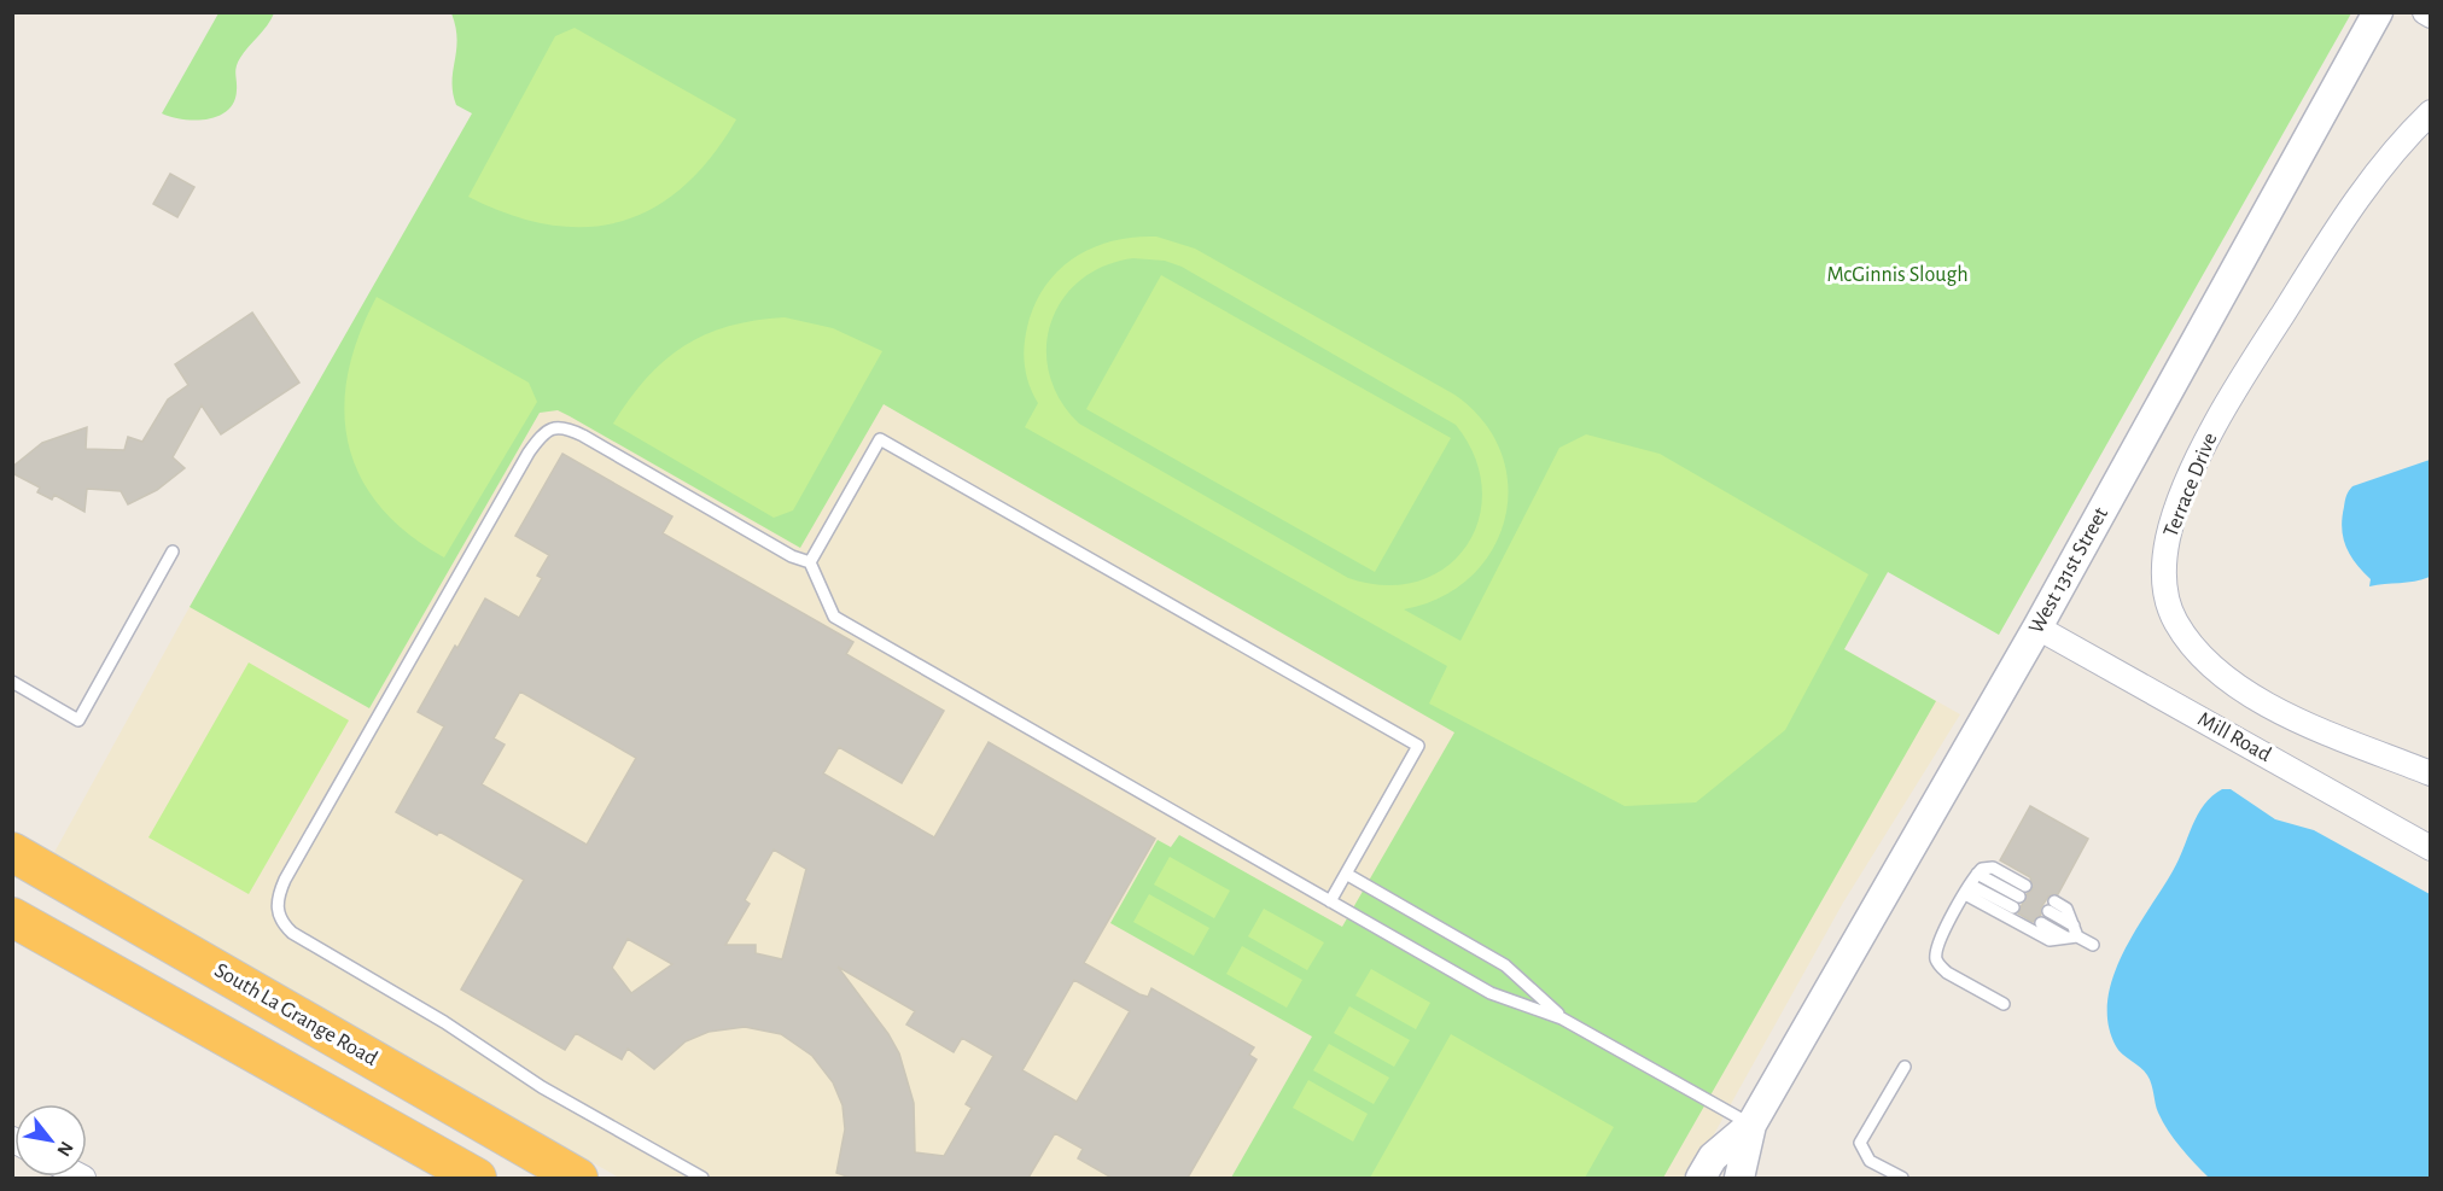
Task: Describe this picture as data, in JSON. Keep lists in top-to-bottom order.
{
  "streets": {
    "highway": ["South La Grange Road"],
    "street": ["Terrace Drive", "West 131st Street", "Mill Road"]
  },
  "crossings": [
    ["West 131st Street", "Mill Road"]
  ],
  "parks": ["McGinnis Slough"],
  "north": "bottom right"
}
